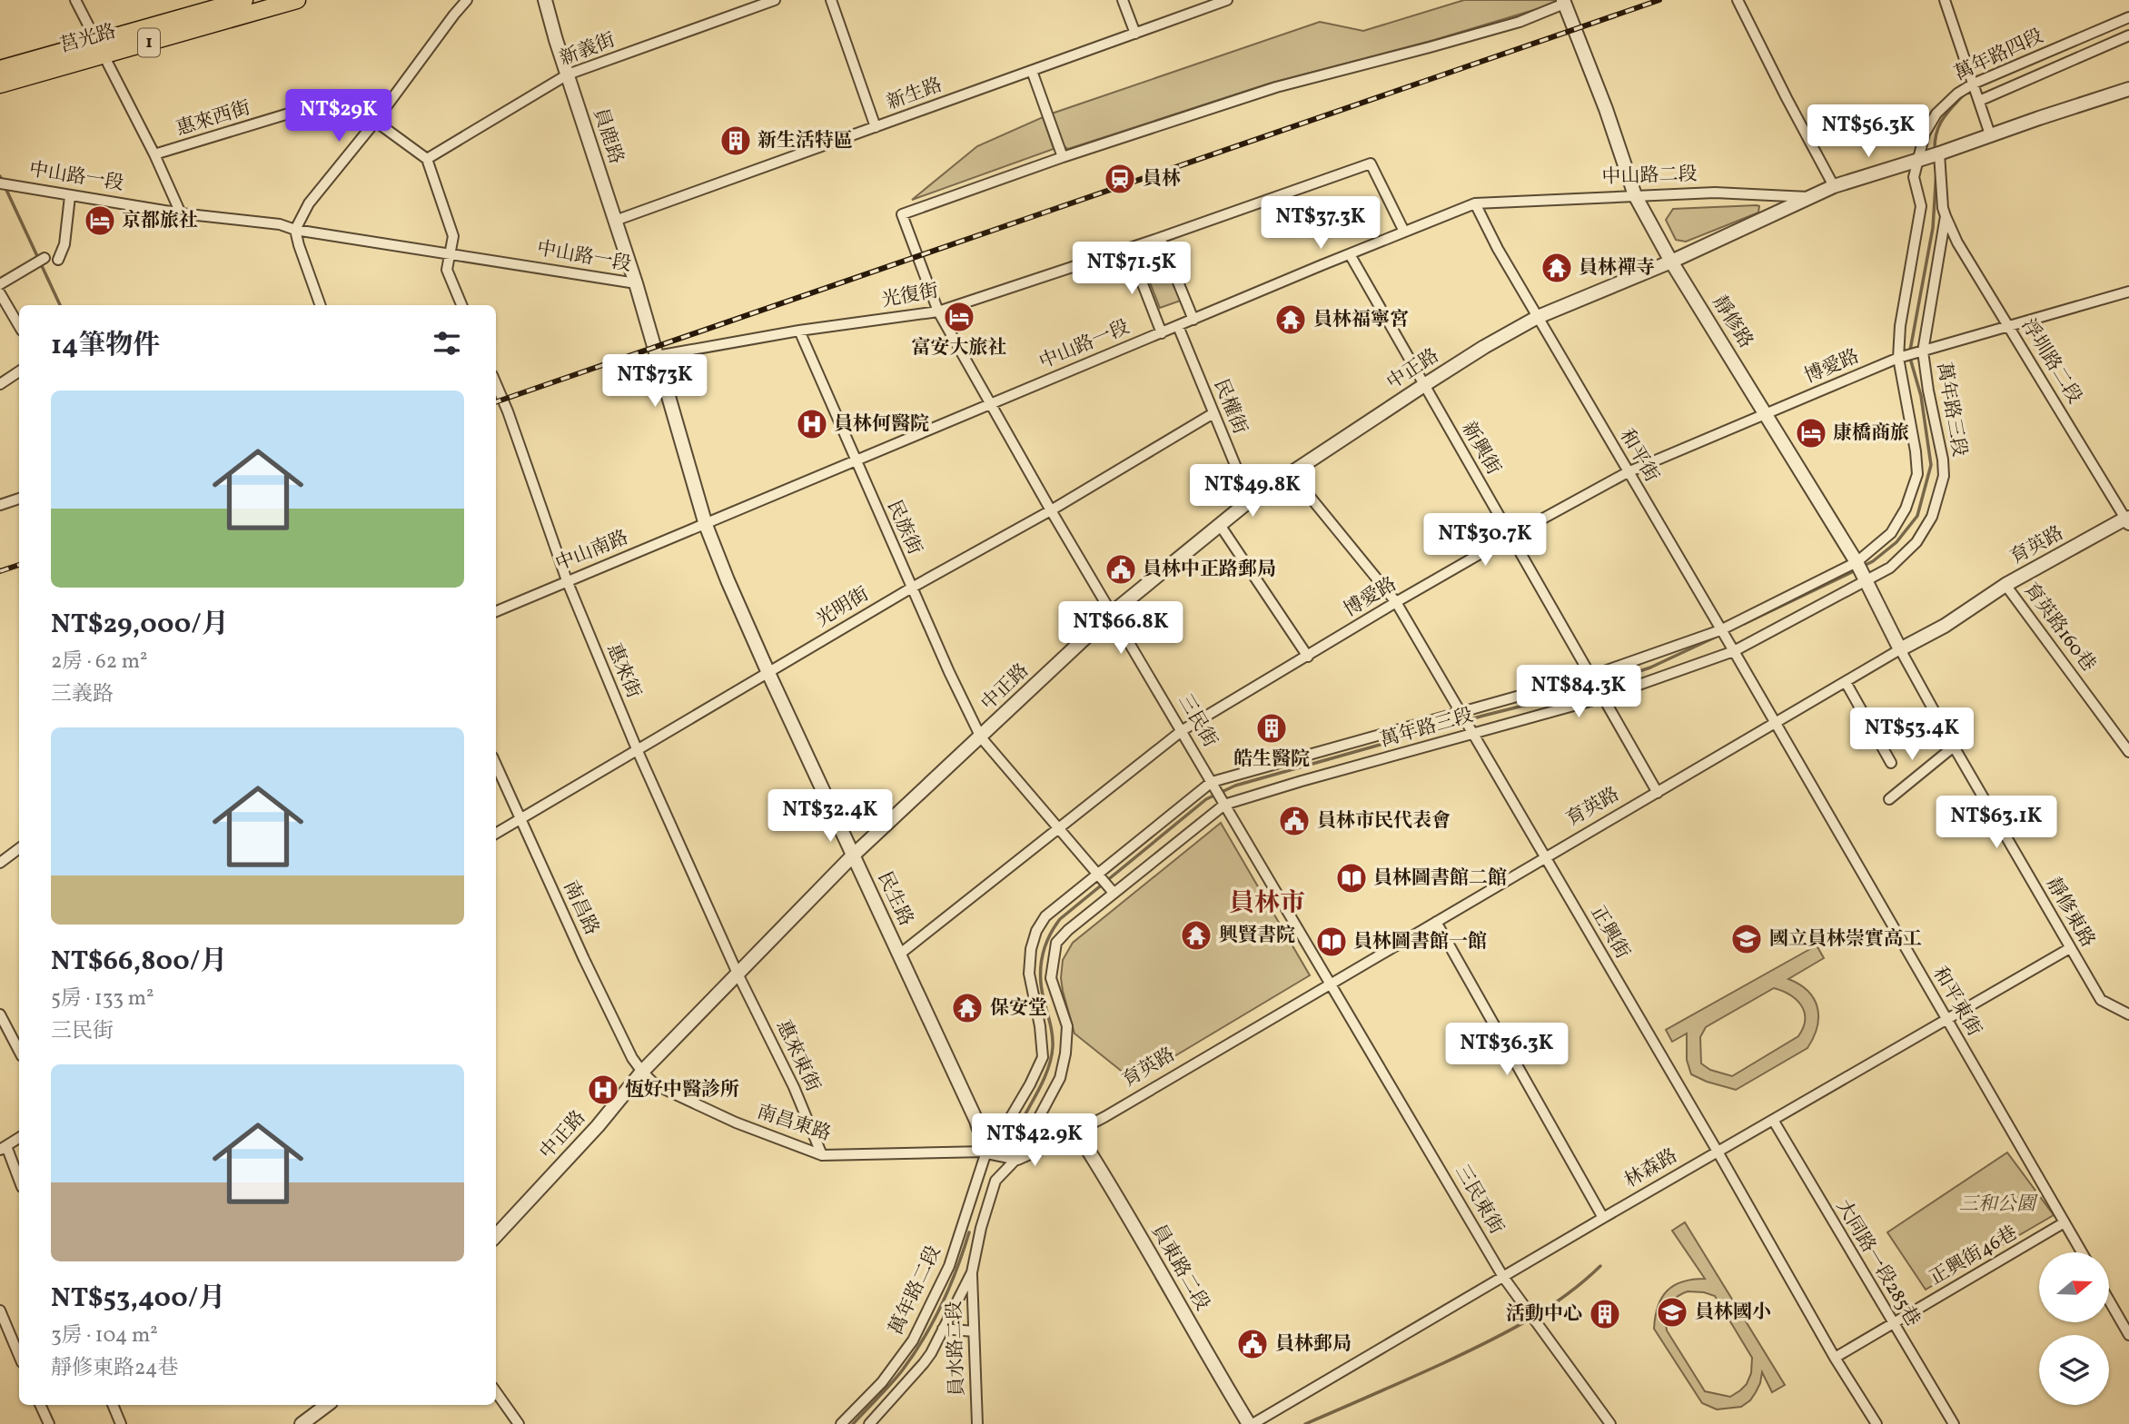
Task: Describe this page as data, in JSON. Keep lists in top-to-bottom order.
{
  "streets": {
    "main road": ["莒光路", "1"],
    "street": [
      "新義街",
      "萬年路四段",
      "新生路",
      "惠來西街",
      "員鹿路",
      "中山路二段",
      "中山路一段",
      "光復街",
      "靜修路",
      "浮圳路二段",
      "博愛路",
      "中正路",
      "民權街",
      "萬年路三段",
      "新興街",
      "和平街",
      "民族街",
      "育英路",
      "中山南路",
      "光明街",
      "育英路160巷",
      "惠來街",
      "三民街",
      "民生路",
      "南昌路",
      "靜修東路",
      "正興街",
      "和平東街",
      "惠來東街",
      "南昌東路",
      "林森路",
      "三民東街",
      "正興街46巷",
      "大同路一段285巷",
      "員東路二段",
      "萬年路二段",
      "員水路二段"
    ]
  },
  "crossings": [
    ["新義街", "惠來西街"],
    ["新義街", "員鹿路"],
    ["萬年路四段", "中山路二段"],
    ["萬年路四段", "萬年路三段"],
    ["新生路", "員鹿路"],
    ["員鹿路", "中山路一段"],
    ["中山路二段", "中山路一段"],
    ["中山路二段", "靜修路"],
    ["中山路二段", "中正路"],
    ["中山路二段", "民權街"],
    ["中山路二段", "萬年路三段"],
    ["中山路二段", "新興街"],
    ["中山路二段", "和平街"],
    ["中山路一段", "光復街"],
    ["中山路一段", "民權街"],
    ["中山路一段", "民族街"],
    ["中山路一段", "中山南路"],
    ["中山路一段", "三民街"],
    ["中山路一段", "民生路"],
    ["光復街", "民族街"],
    ["光復街", "三民街"],
    ["靜修路", "博愛路"],
    ["靜修路", "中正路"],
    ["靜修路", "萬年路三段"],
    ["靜修路", "育英路"],
    ["靜修路", "靜修東路"],
    ["浮圳路二段", "博愛路"],
    ["浮圳路二段", "萬年路三段"],
    ["浮圳路二段", "育英路"],
    ["博愛路", "萬年路三段"],
    ["博愛路", "新興街"],
    ["博愛路", "和平街"],
    ["博愛路", "民族街"],
    ["博愛路", "三民街"],
    ["博愛路", "民生路"],
    ["博愛路", "正興街"],
    ["中正路", "民權街"],
    ["中正路", "新興街"],
    ["中正路", "和平街"],
    ["中正路", "民族街"],
    ["中正路", "惠來街"],
    ["中正路", "三民街"],
    ["中正路", "民生路"],
    ["中正路", "南昌路"],
    ["中正路", "正興街"],
    ["中正路", "惠來東街"],
    ["中正路", "南昌東路"],
    ["民權街", "光明街"],
    ["萬年路三段", "新興街"],
    ["萬年路三段", "和平街"],
    ["萬年路三段", "民族街"],
    ["萬年路三段", "三民街"],
    ["萬年路三段", "民生路"],
    ["萬年路三段", "正興街"],
    ["萬年路三段", "南昌東路"],
    ["萬年路三段", "萬年路二段"],
    ["新興街", "育英路"],
    ["和平街", "育英路"],
    ["和平街", "和平東街"],
    ["民族街", "光明街"],
    ["育英路", "育英路160巷"],
    ["育英路", "三民街"],
    ["育英路", "靜修東路"],
    ["育英路", "正興街"],
    ["育英路", "和平東街"],
    ["育英路", "三民東街"],
    ["育英路", "員東路二段"],
    ["中山南路", "惠來街"],
    ["中山南路", "民生路"],
    ["光明街", "惠來街"],
    ["光明街", "三民街"],
    ["光明街", "民生路"],
    ["光明街", "南昌路"],
    ["惠來街", "惠來東街"],
    ["三民街", "三民東街"],
    ["民生路", "南昌東路"],
    ["民生路", "萬年路二段"],
    ["南昌路", "南昌東路"],
    ["靜修東路", "林森路"],
    ["正興街", "林森路"],
    ["正興街", "正興街46巷"],
    ["和平東街", "林森路"],
    ["和平東街", "正興街46巷"],
    ["惠來東街", "南昌東路"],
    ["南昌東路", "萬年路二段"],
    ["林森路", "三民東街"],
    ["林森路", "大同路一段285巷"],
    ["林森路", "員東路二段"],
    ["正興街46巷", "大同路一段285巷"]
  ],
  "districts": ["員林市"],
  "parks": ["三和公園"],
  "places": {
    "building": ["新生活特區", "皓生醫院", "活動中心"],
    "station": ["員林"],
    "hotel": ["京都旅社", "富安大旅社", "康橋商旅"],
    "temple": [
      "員林禪寺",
      "員林福寧宮",
      "興賢書院",
      "保安堂"
    ],
    "hospital": ["員林何醫院", "恆好中醫診所"],
    "public building": ["員林中正路郵局", "員林市民代表會", "員林郵局"],
    "library": ["員林圖書館二館", "員林圖書館一館"],
    "school or university": ["國立員林崇實高工", "員林國小"]
  },
  "north": "right",
  "page": {
    "price": [
      "NT$29K",
      "NT$56.3K",
      "NT$37.3K",
      "NT$71.5K",
      "NT$73K",
      "NT$49.8K",
      "NT$30.7K",
      "NT$66.8K",
      "NT$84.3K",
      "NT$53.4K",
      "NT$32.4K",
      "NT$63.1K",
      "NT$36.3K",
      "NT$42.9K"
    ],
    "heading": "14筆物件",
    "list": [
      {
        "name": "NT$29,000/月",
        "note": "2房 · 62 m² · 三義路"
      },
      {
        "name": "NT$66,800/月",
        "note": "5房 · 133 m² · 三民街"
      },
      {
        "name": "NT$53,400/月",
        "note": "3房 · 104 m² · 靜修東路24巷"
      }
    ]
  }
}
